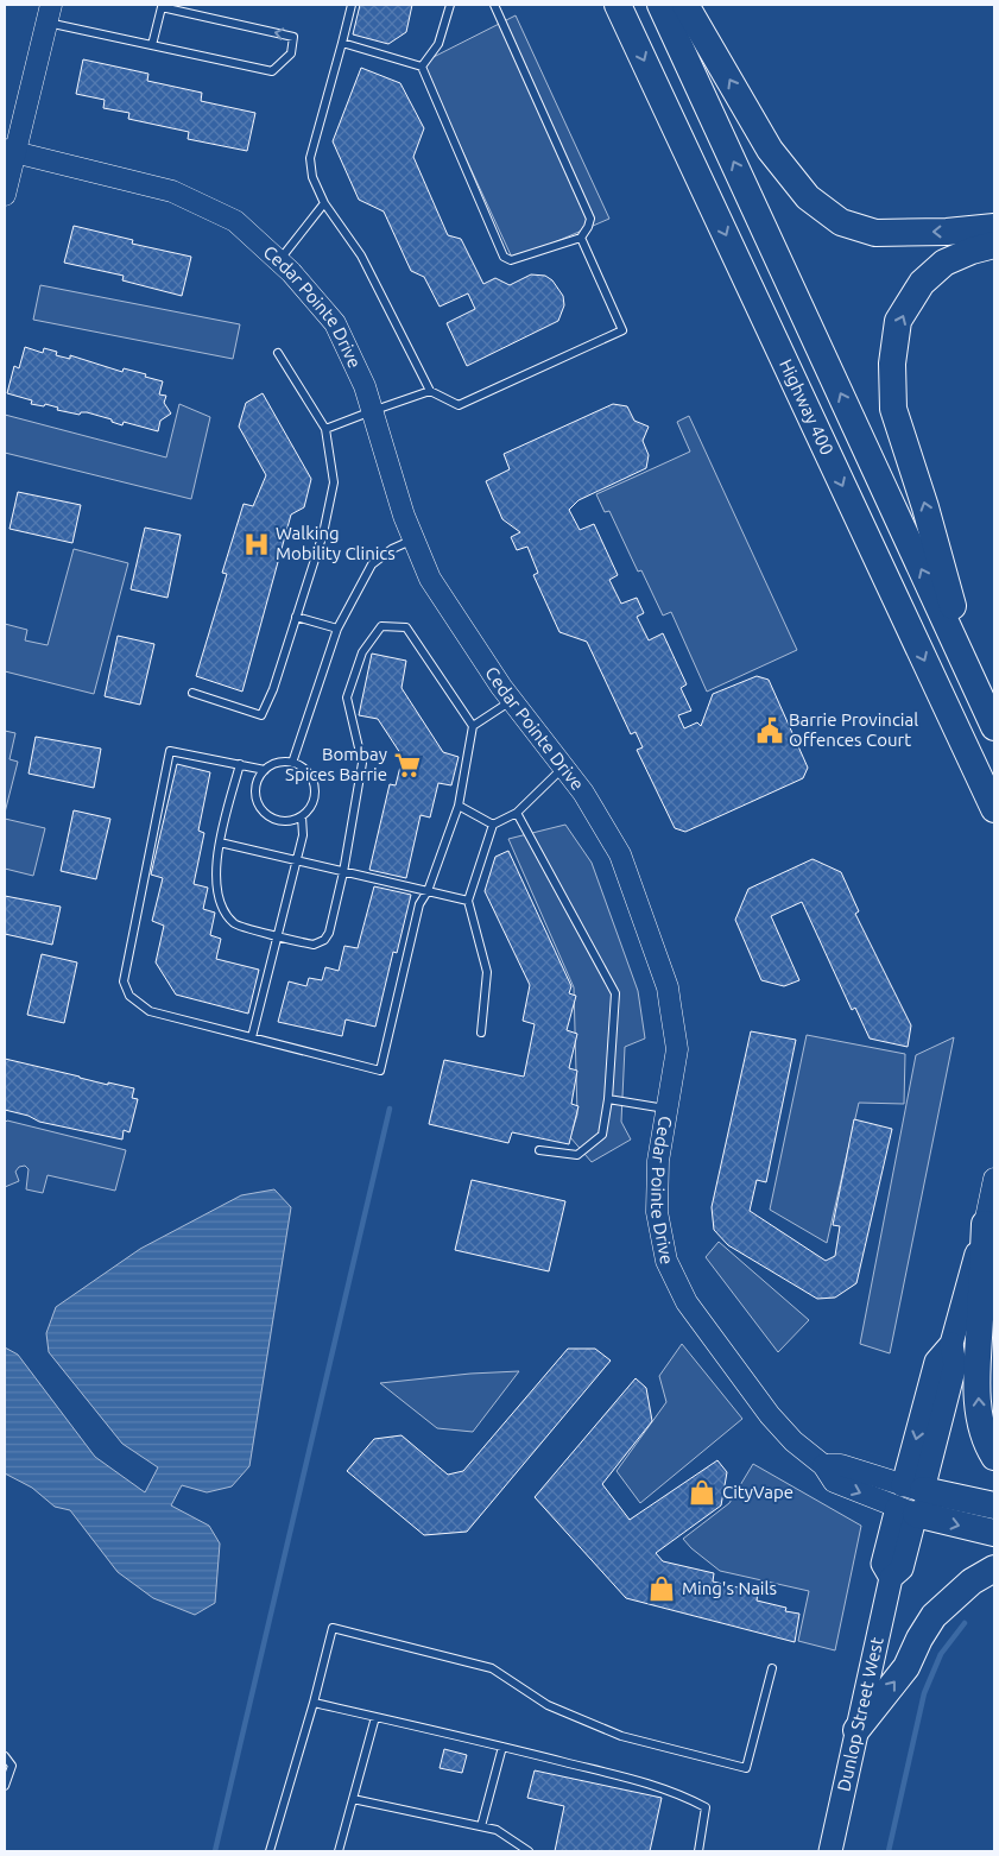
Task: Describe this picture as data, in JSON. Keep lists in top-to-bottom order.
{
  "streets": {
    "highway": ["Highway 400"],
    "main road": ["Dunlop Street West"],
    "street": ["Cedar Pointe Drive"]
  },
  "crossings": [
    ["Cedar Pointe Drive", "Dunlop Street West"]
  ],
  "places": {
    "hospital": ["Walking Mobility Clinics"],
    "public building": ["Barrie Provincial Offences Court"],
    "supermarket": ["Bombay Spices Barrie"],
    "shop": ["CityVape", "Ming's Nails"]
  }
}
